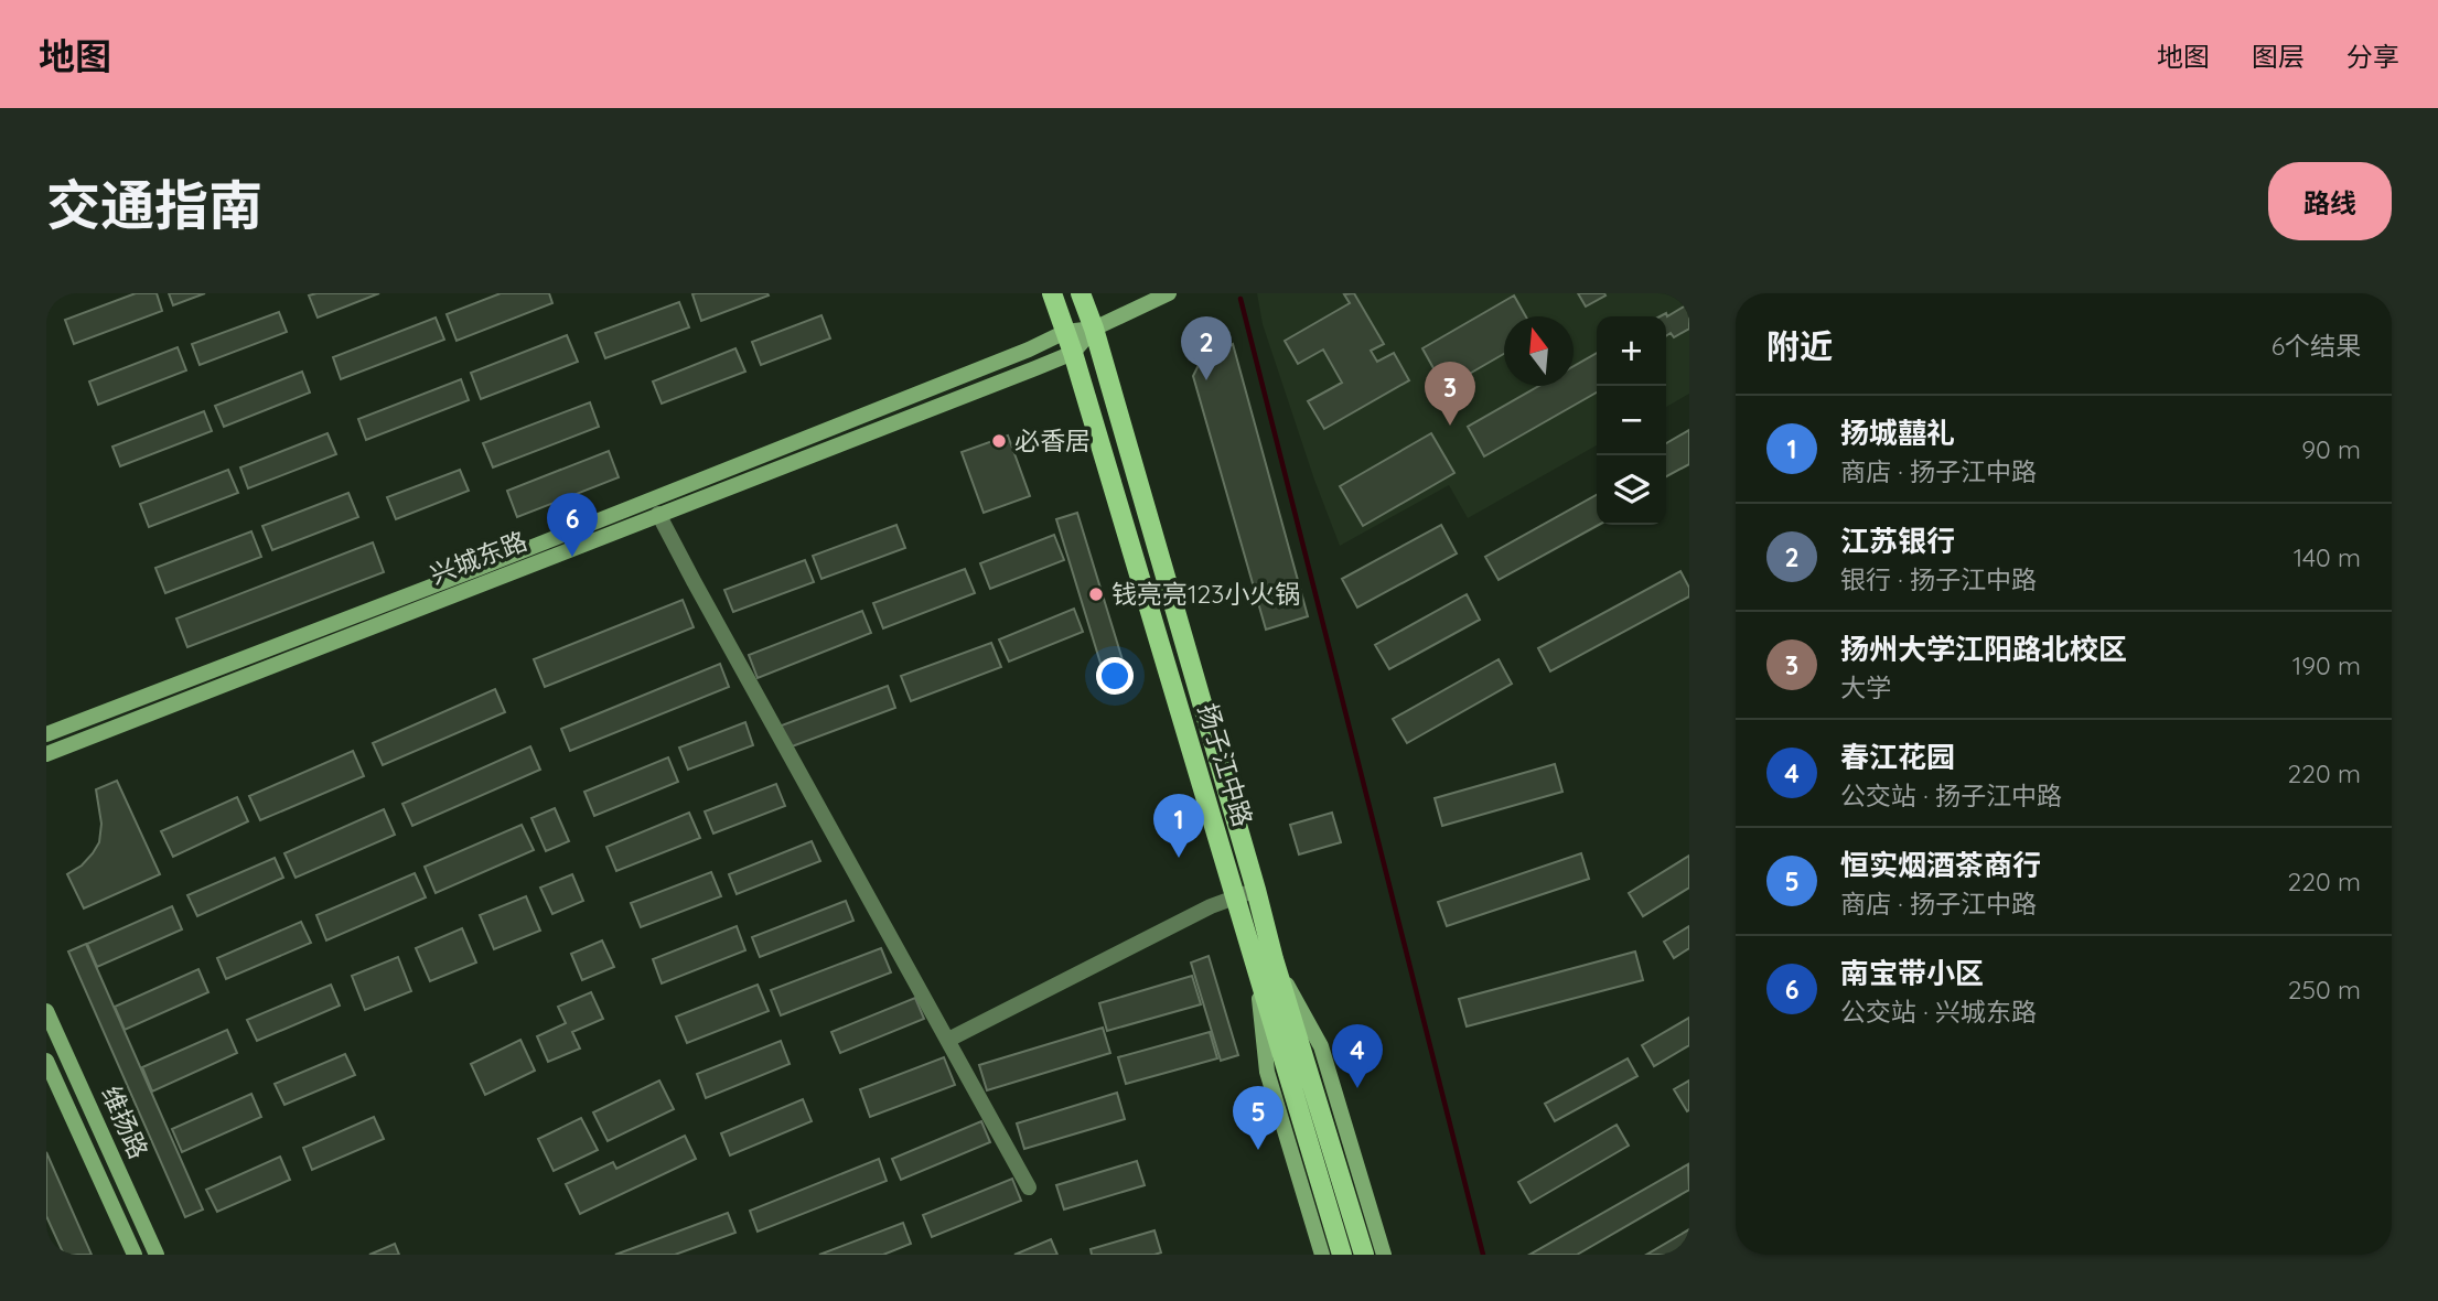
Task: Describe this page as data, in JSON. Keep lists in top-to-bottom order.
{
  "streets": {
    "main road": ["扬子江中路"],
    "street": ["兴城东路", "维扬路"]
  },
  "crossings": [
    ["兴城东路", "扬子江中路"]
  ],
  "places": ["必香居", "钱亮亮123小火锅"],
  "north": "top",
  "page": {
    "header": "地图",
    "nav": ["地图", "图层", "分享"],
    "title": "交通指南",
    "buttons": "路线",
    "heading": ["附近", "6个结果"],
    "map_buttons": ["+", "−"],
    "pins": [
      "2",
      "3",
      "6",
      "1",
      "4",
      "5"
    ],
    "list": [
      {
        "mark": "1",
        "name": "扬城囍礼",
        "note": "商店 · 扬子江中路",
        "value": "90 m"
      },
      {
        "mark": "2",
        "name": "江苏银行",
        "note": "银行 · 扬子江中路",
        "value": "140 m"
      },
      {
        "mark": "3",
        "name": "扬州大学江阳路北校区",
        "note": "大学",
        "value": "190 m"
      },
      {
        "mark": "4",
        "name": "春江花园",
        "note": "公交站 · 扬子江中路",
        "value": "220 m"
      },
      {
        "mark": "5",
        "name": "恒实烟酒茶商行",
        "note": "商店 · 扬子江中路",
        "value": "220 m"
      },
      {
        "mark": "6",
        "name": "南宝带小区",
        "note": "公交站 · 兴城东路",
        "value": "250 m"
      }
    ]
  }
}
